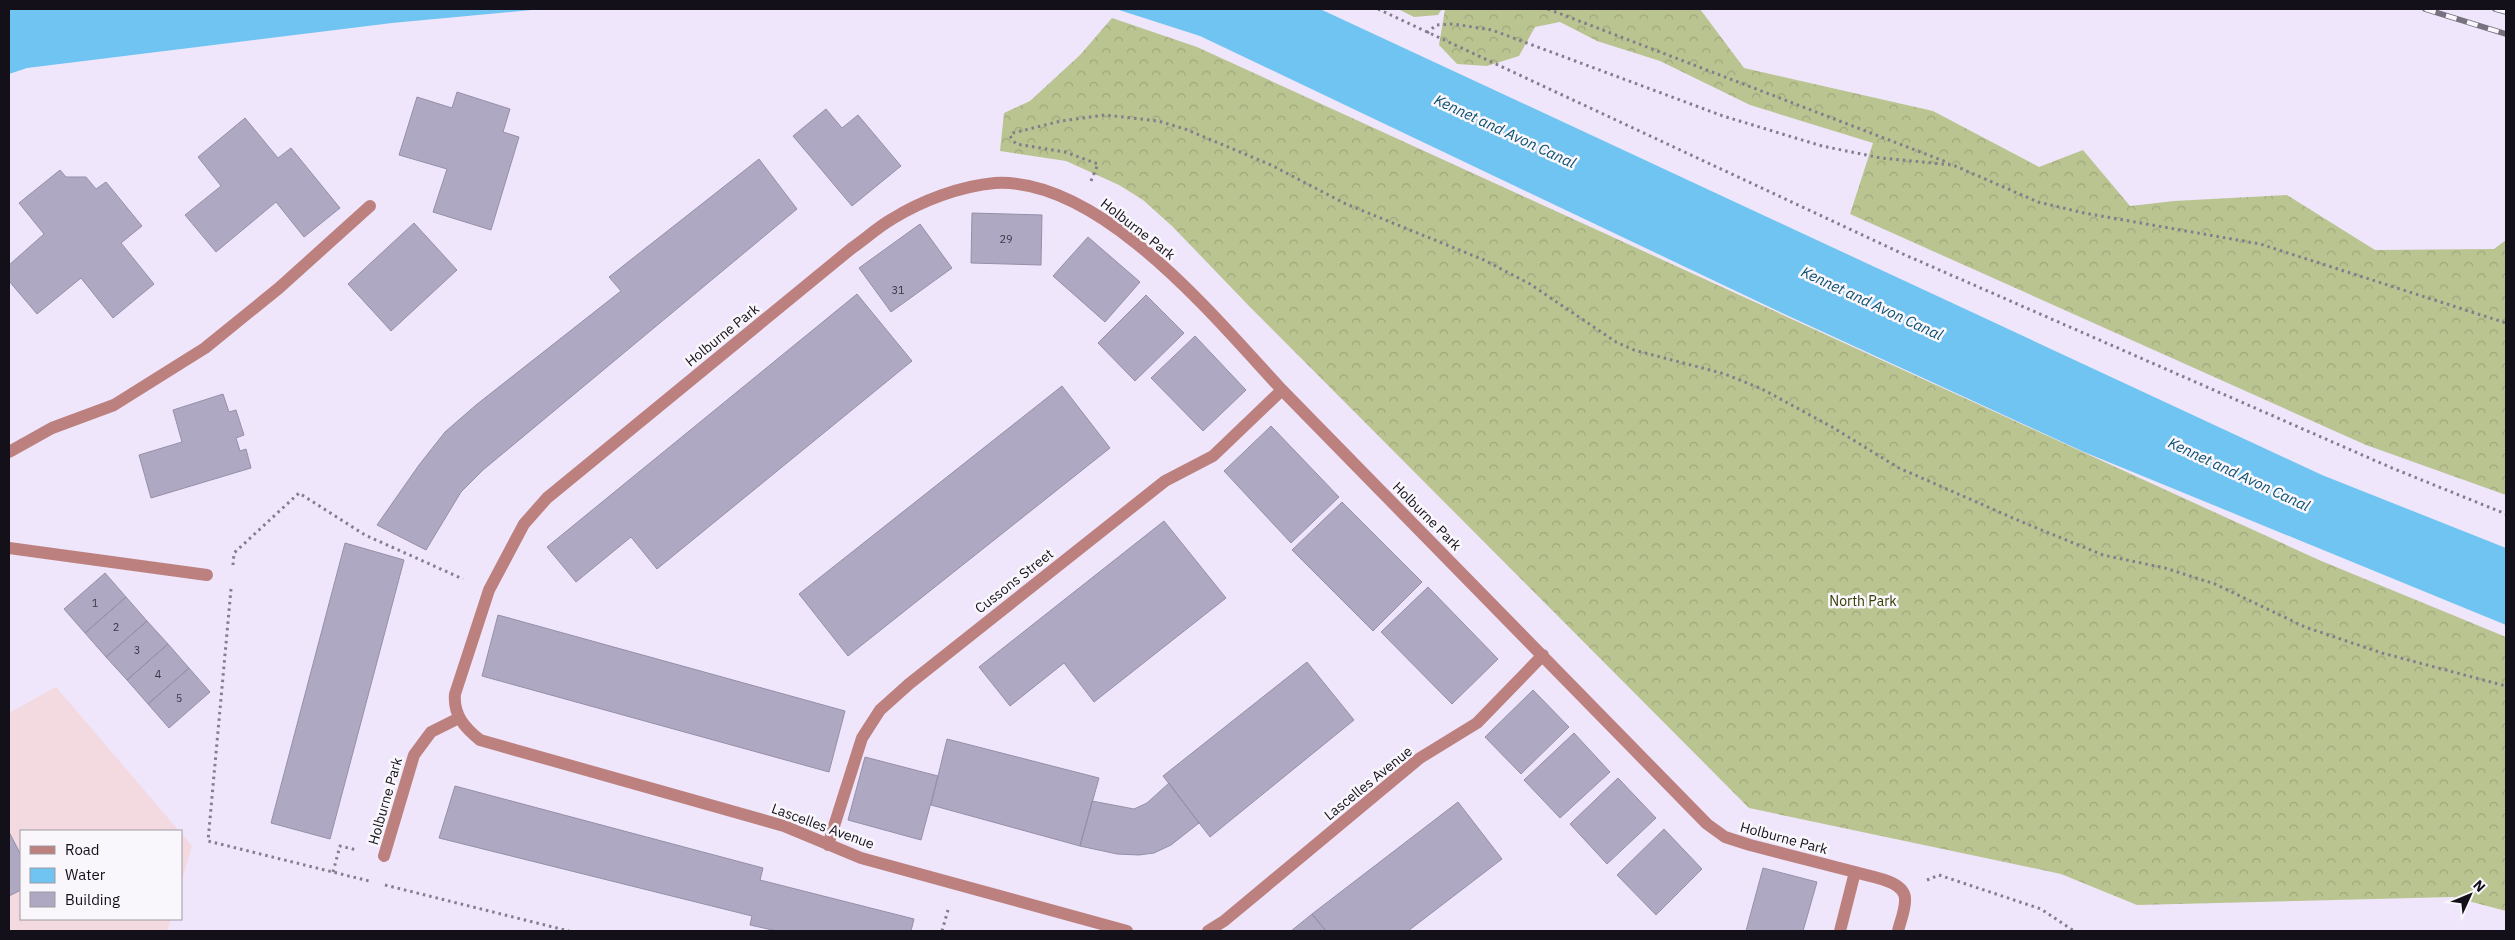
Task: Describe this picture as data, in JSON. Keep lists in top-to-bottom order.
{
  "streets": {
    "street": ["Holburne Park", "Cussons Street", "Lascelles Avenue"]
  },
  "crossings": [
    ["Holburne Park", "Cussons Street"],
    ["Holburne Park", "Lascelles Avenue"],
    ["Cussons Street", "Lascelles Avenue"]
  ],
  "water": ["Kennet and Avon Canal"],
  "parks": ["North Park"],
  "house_numbers": [
    "29",
    "31",
    "1",
    "2",
    "3",
    "4",
    "5"
  ],
  "legend": ["Road", "Water", "Building"],
  "north": "top right"
}
